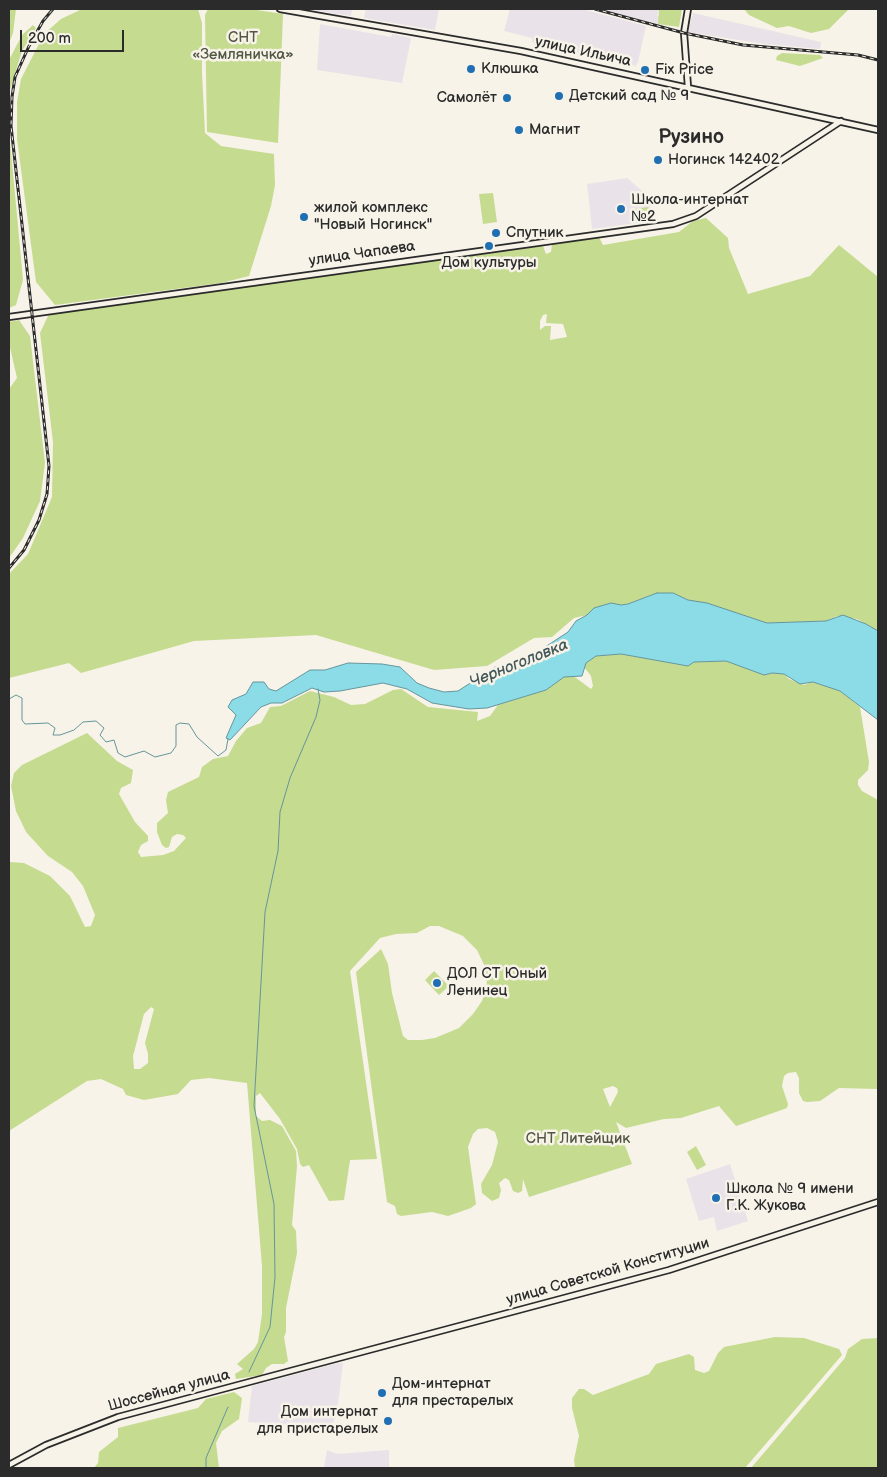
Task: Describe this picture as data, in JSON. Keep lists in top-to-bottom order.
{
  "streets": {
    "street": [
      "улица Ильича",
      "улица Чапаева",
      "улица Советской Конституции",
      "Шоссейная улица"
    ]
  },
  "crossings": [
    ["улица Ильича", "улица Чапаева"],
    ["улица Советской Конституции", "Шоссейная улица"]
  ],
  "districts": ["Рузино"],
  "water": ["Черноголовка"],
  "parks": ["СНТ «Земляничка»", "СНТ Литейщик"],
  "places": [
    "Клюшка",
    "Fix Price",
    "Детский сад № 9",
    "Самолёт",
    "Магнит",
    "Ногинск 142402",
    "Школа-интернат №2",
    "жилой комплекс \"Новый Ногинск\"",
    "Спутник",
    "Дом культуры",
    "ДОЛ СТ Юный Ленинец",
    "Школа № 9 имени Г.К. Жукова",
    "Дом-интернат для престарелых",
    "Дом интернат для пристарелых"
  ],
  "scale_bar": "200 m"
}
